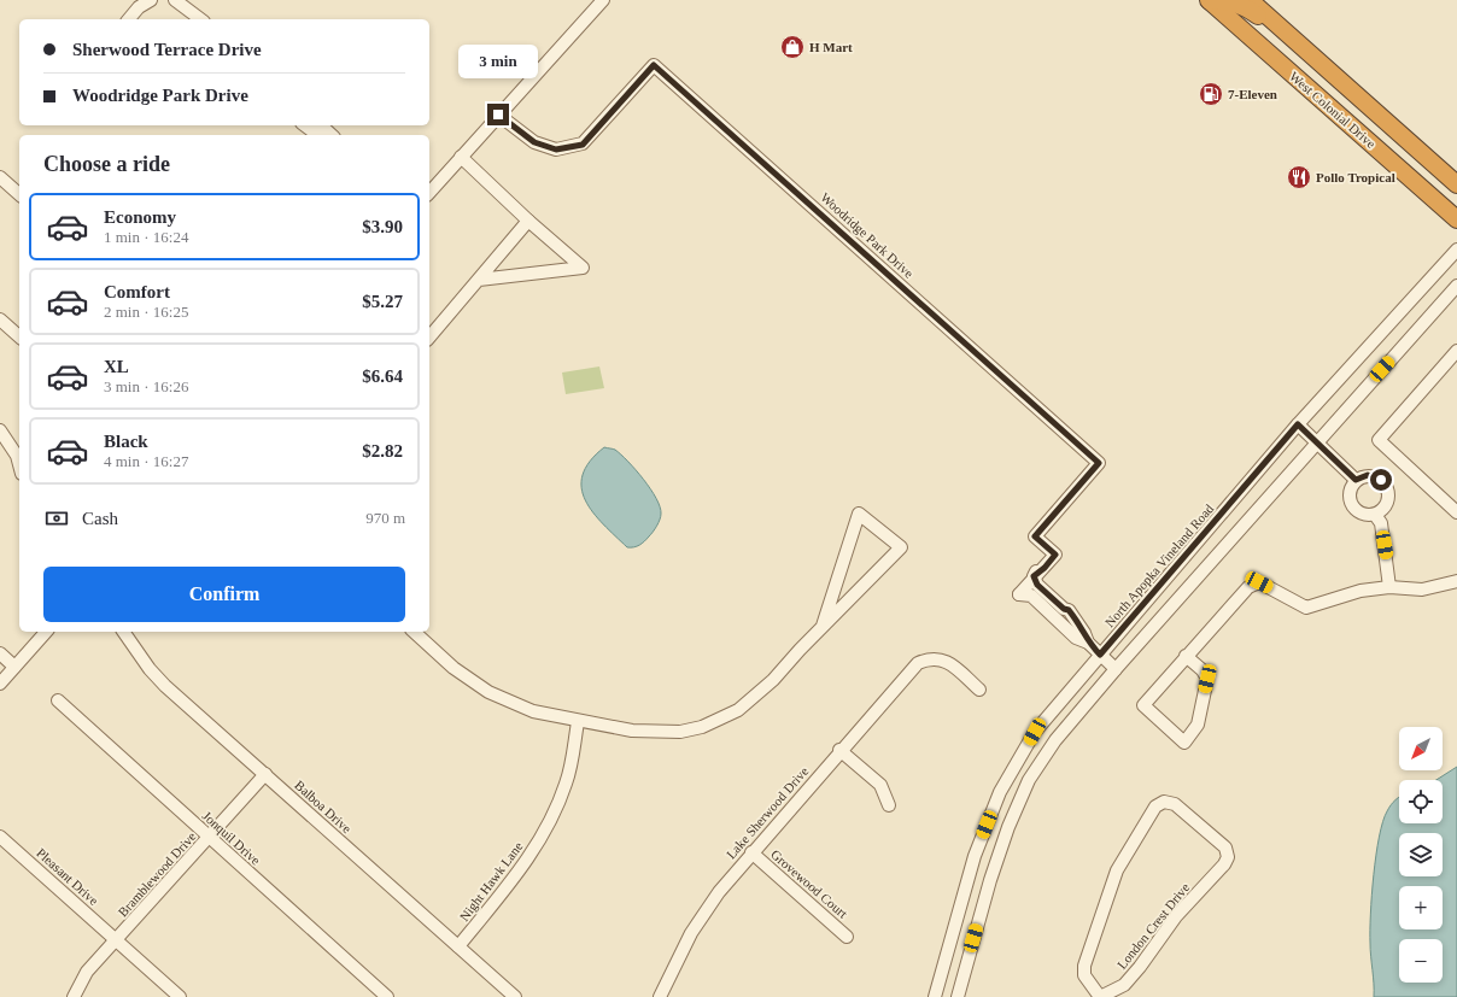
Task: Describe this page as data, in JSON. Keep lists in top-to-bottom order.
{
  "streets": {
    "highway": ["West Colonial Drive"],
    "street": [
      "Woodridge Park Drive",
      "North Apopka Vineland Road",
      "Balboa Drive",
      "Lake Sherwood Drive",
      "Jonquil Drive",
      "Bramblewood Drive",
      "Pleasant Drive",
      "Night Hawk Lane",
      "Grovewood Court",
      "London Crest Drive"
    ]
  },
  "crossings": [
    ["Woodridge Park Drive", "North Apopka Vineland Road"],
    ["Balboa Drive", "Bramblewood Drive"],
    ["Balboa Drive", "Night Hawk Lane"],
    ["Lake Sherwood Drive", "Grovewood Court"],
    ["Jonquil Drive", "Bramblewood Drive"],
    ["Bramblewood Drive", "Pleasant Drive"]
  ],
  "places": {
    "shop": ["H Mart"],
    "fuel station": ["7-Eleven"],
    "restaurant": ["Pollo Tropical"]
  },
  "north": "bottom left",
  "page": {
    "banner": ["Sherwood Terrace Drive", "Woodridge Park Drive"],
    "bubble": "3 min",
    "heading": "Choose a ride",
    "list": [
      {
        "name": "Economy",
        "note": "1 min · 16:24",
        "value": "$3.90"
      },
      {
        "name": "Comfort",
        "note": "2 min · 16:25",
        "value": "$5.27"
      },
      {
        "name": "XL",
        "note": "3 min · 16:26",
        "value": "$6.64"
      },
      {
        "name": "Black",
        "note": "4 min · 16:27",
        "value": "$2.82"
      }
    ],
    "pay": ["Cash", "970 m"],
    "buttons": "Confirm",
    "map_buttons": ["+", "−"]
  }
}
